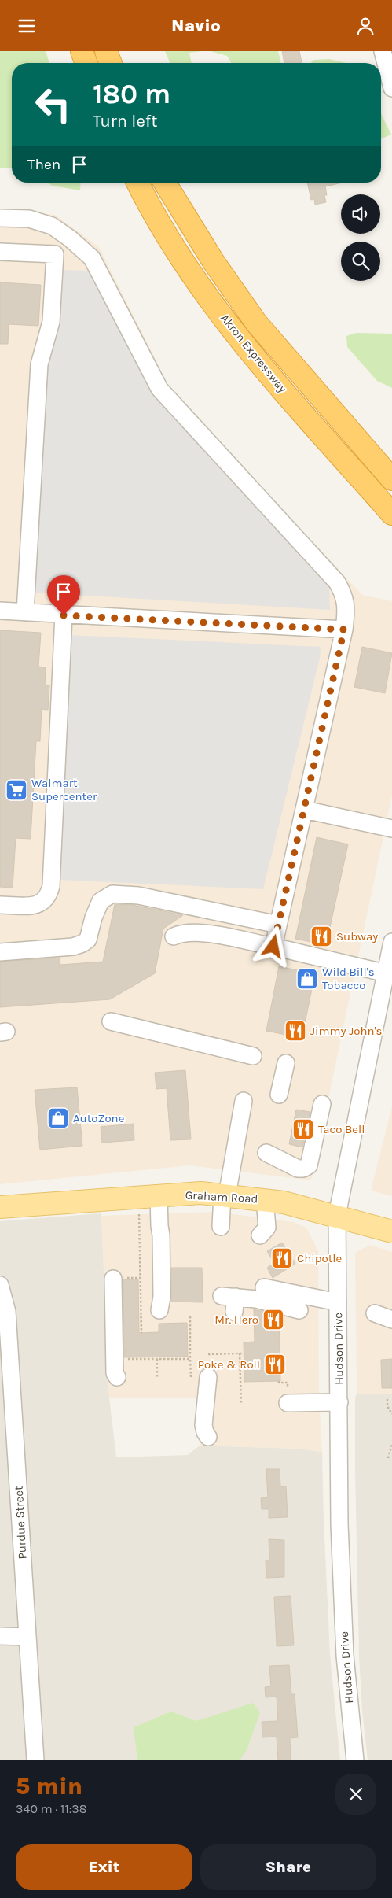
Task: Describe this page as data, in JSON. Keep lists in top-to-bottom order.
{
  "streets": {
    "highway": ["Akron Expressway"],
    "main road": ["Graham Road"],
    "street": ["Hudson Drive", "Purdue Street"]
  },
  "crossings": [
    ["Graham Road", "Hudson Drive"]
  ],
  "places": {
    "supermarket": ["Walmart Supercenter"],
    "restaurant": [
      "Subway",
      "Jimmy John's",
      "Taco Bell",
      "Chipotle",
      "Mr. Hero",
      "Poke & Roll"
    ],
    "shop": ["Wild Bill's Tobacco", "AutoZone"]
  },
  "page": {
    "header": "Navio",
    "turn": ["180 m", "Turn left"],
    "then": "Then",
    "heading": ["5 min", "340 m · 11:38"],
    "buttons": ["Exit", "Share"]
  }
}
